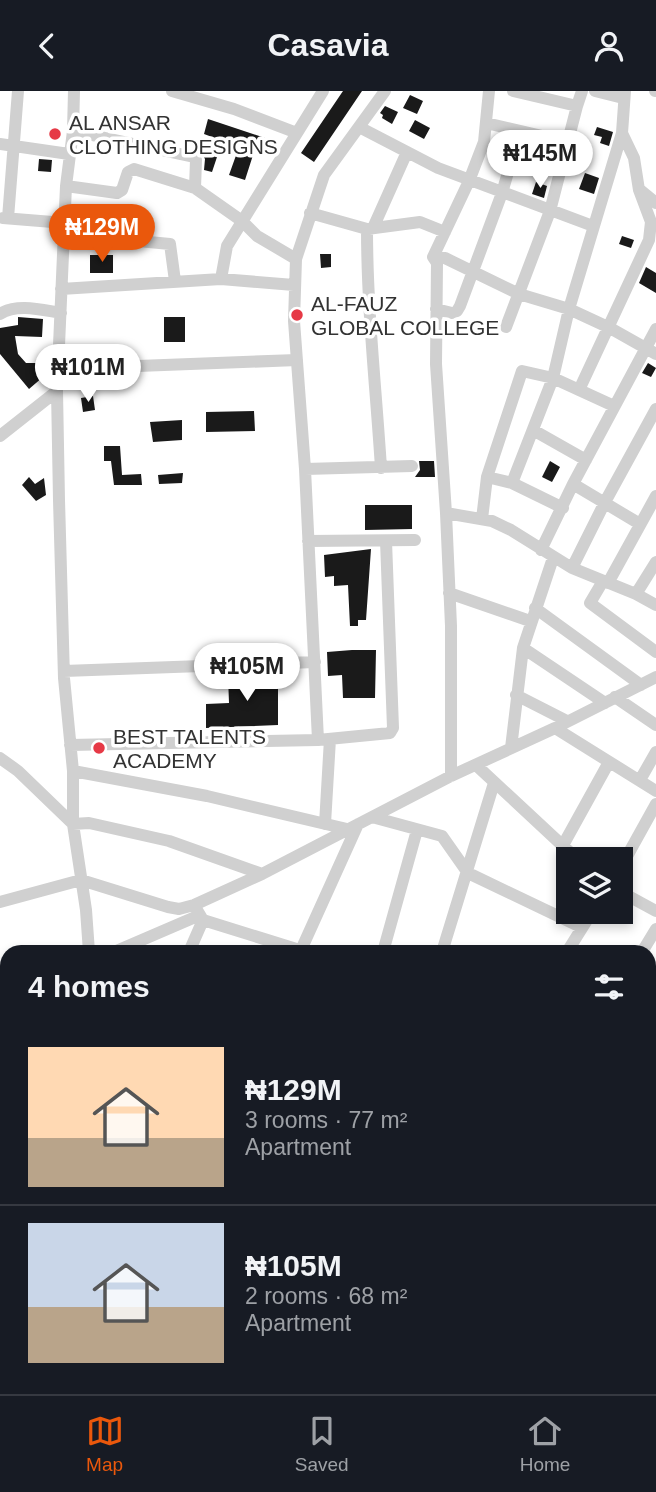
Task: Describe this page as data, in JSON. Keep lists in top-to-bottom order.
{
  "places": ["AL ANSAR CLOTHING DESIGNS", "AL-FAUZ GLOBAL COLLEGE", "BEST TALENTS ACADEMY"],
  "page": {
    "header": "Casavia",
    "price": [
      "₦145M",
      "₦129M",
      "₦101M",
      "₦105M"
    ],
    "heading": "4 homes",
    "list": [
      {
        "name": "₦129M",
        "note": "3 rooms · 77 m² · Apartment"
      },
      {
        "name": "₦105M",
        "note": "2 rooms · 68 m² · Apartment"
      }
    ],
    "tabs": ["Map", "Saved", "Home"]
  }
}
